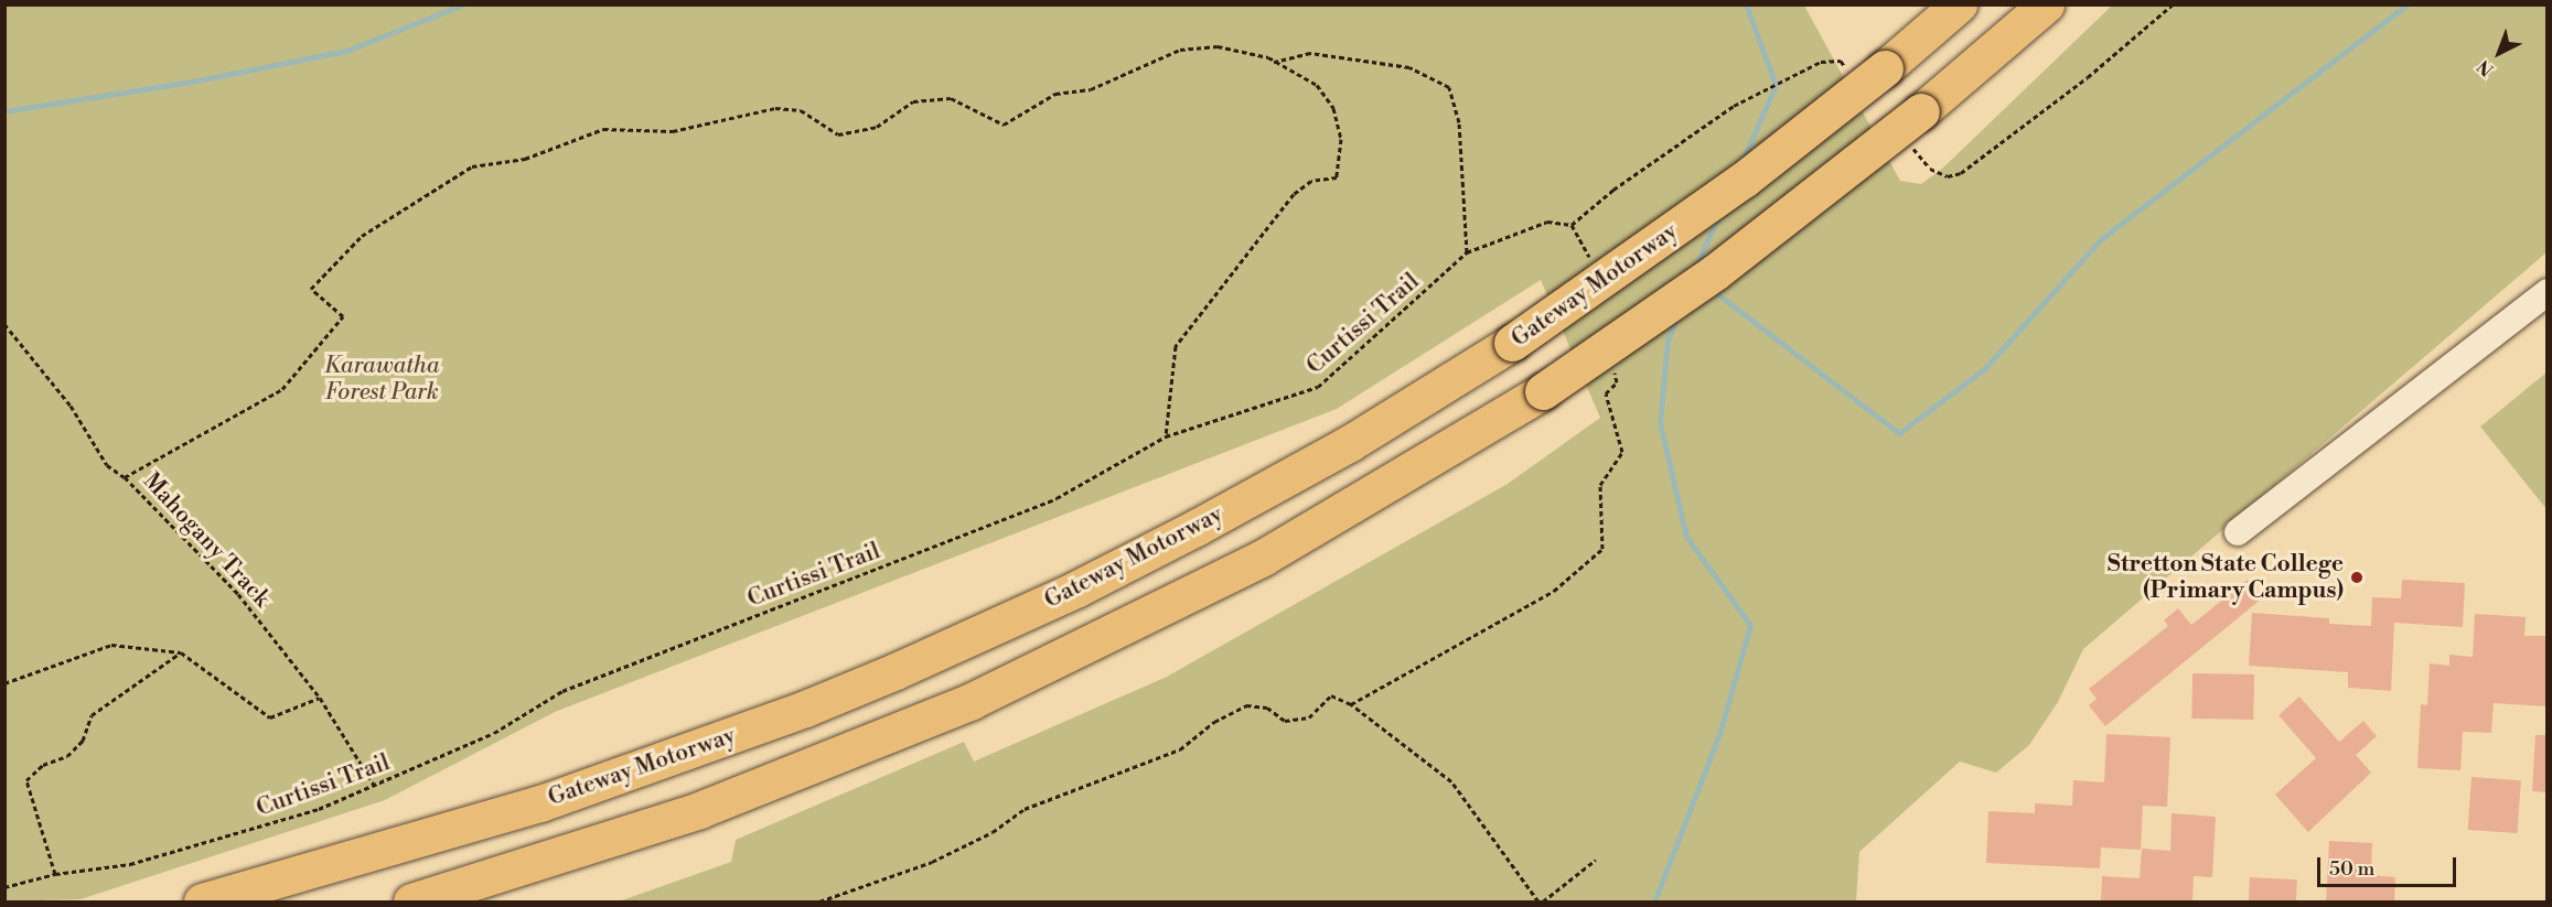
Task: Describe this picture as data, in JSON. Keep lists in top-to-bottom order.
{
  "streets": {
    "highway": ["Gateway Motorway"],
    "path": ["Curtissi Trail", "Mahogany Track"]
  },
  "crossings": [
    ["Curtissi Trail", "Mahogany Track"]
  ],
  "parks": ["Karawatha Forest Park"],
  "places": ["Stretton State College (Primary Campus)"],
  "scale_bar": "50 m",
  "north": "bottom left"
}
